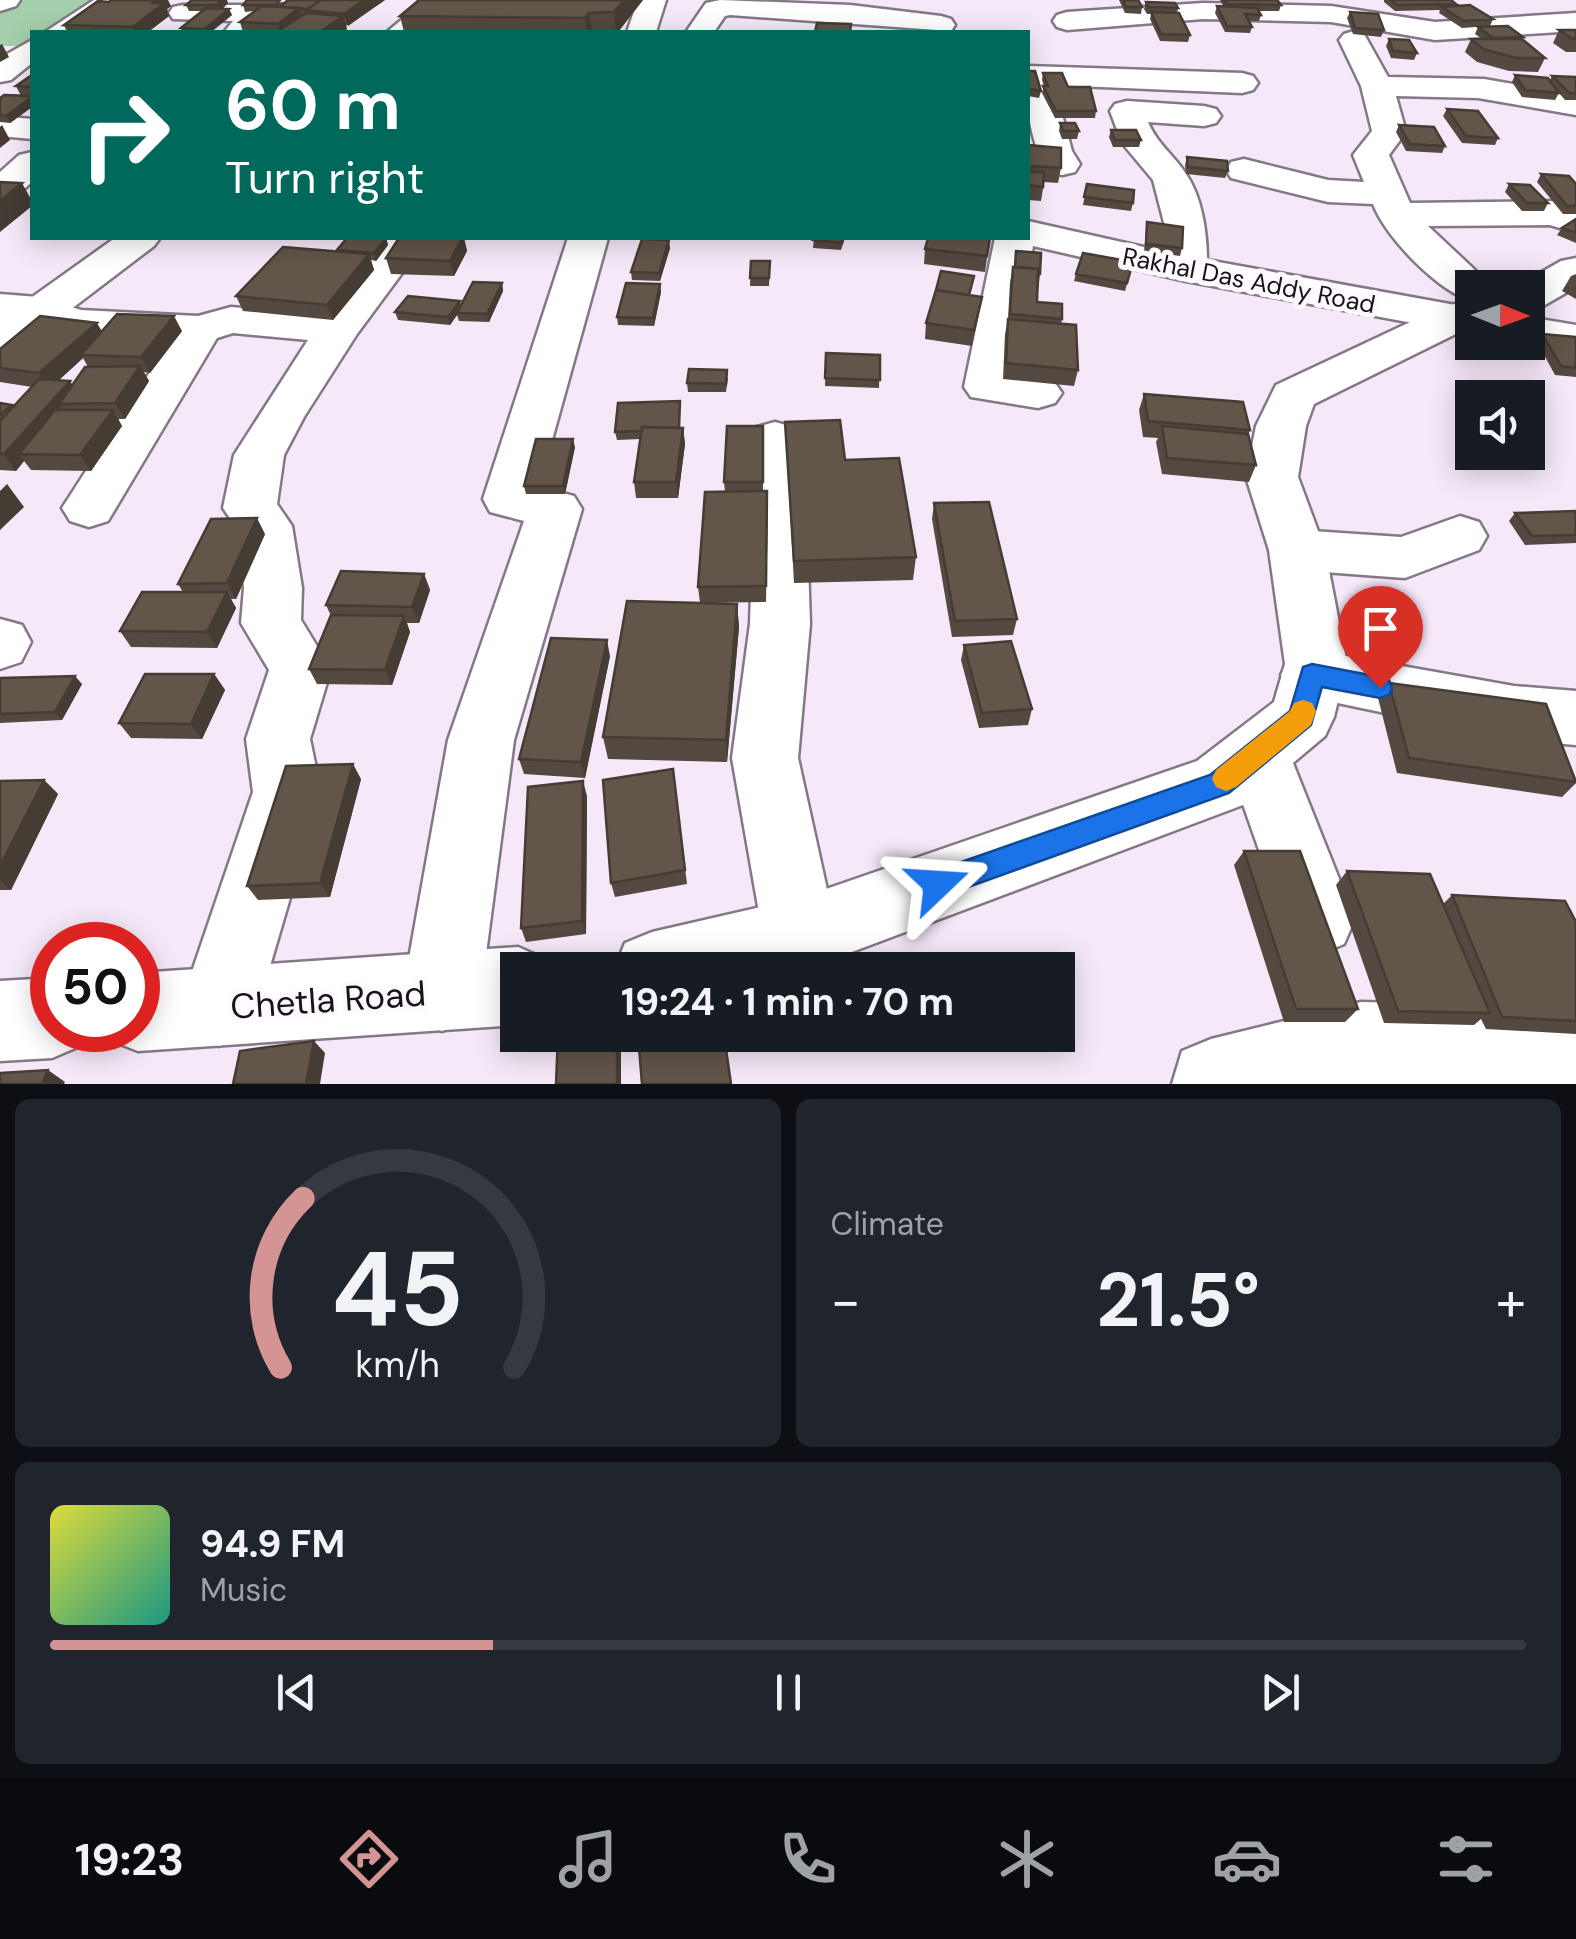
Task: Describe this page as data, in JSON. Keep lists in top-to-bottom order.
{
  "streets": {
    "street": ["Rakhal Das Addy Road", "Chetla Road"]
  },
  "north": "right",
  "page": {
    "turn": ["60 m", "Turn right"],
    "limit": "50",
    "trip": "19:24 · 1 min · 70 m",
    "tile": "Climate",
    "heat": ["−", "21.5°", "+"],
    "song": ["94.9 FM", "Music"],
    "tabs": "19:23",
    "gauge": ["45", "km/h"]
  }
}
